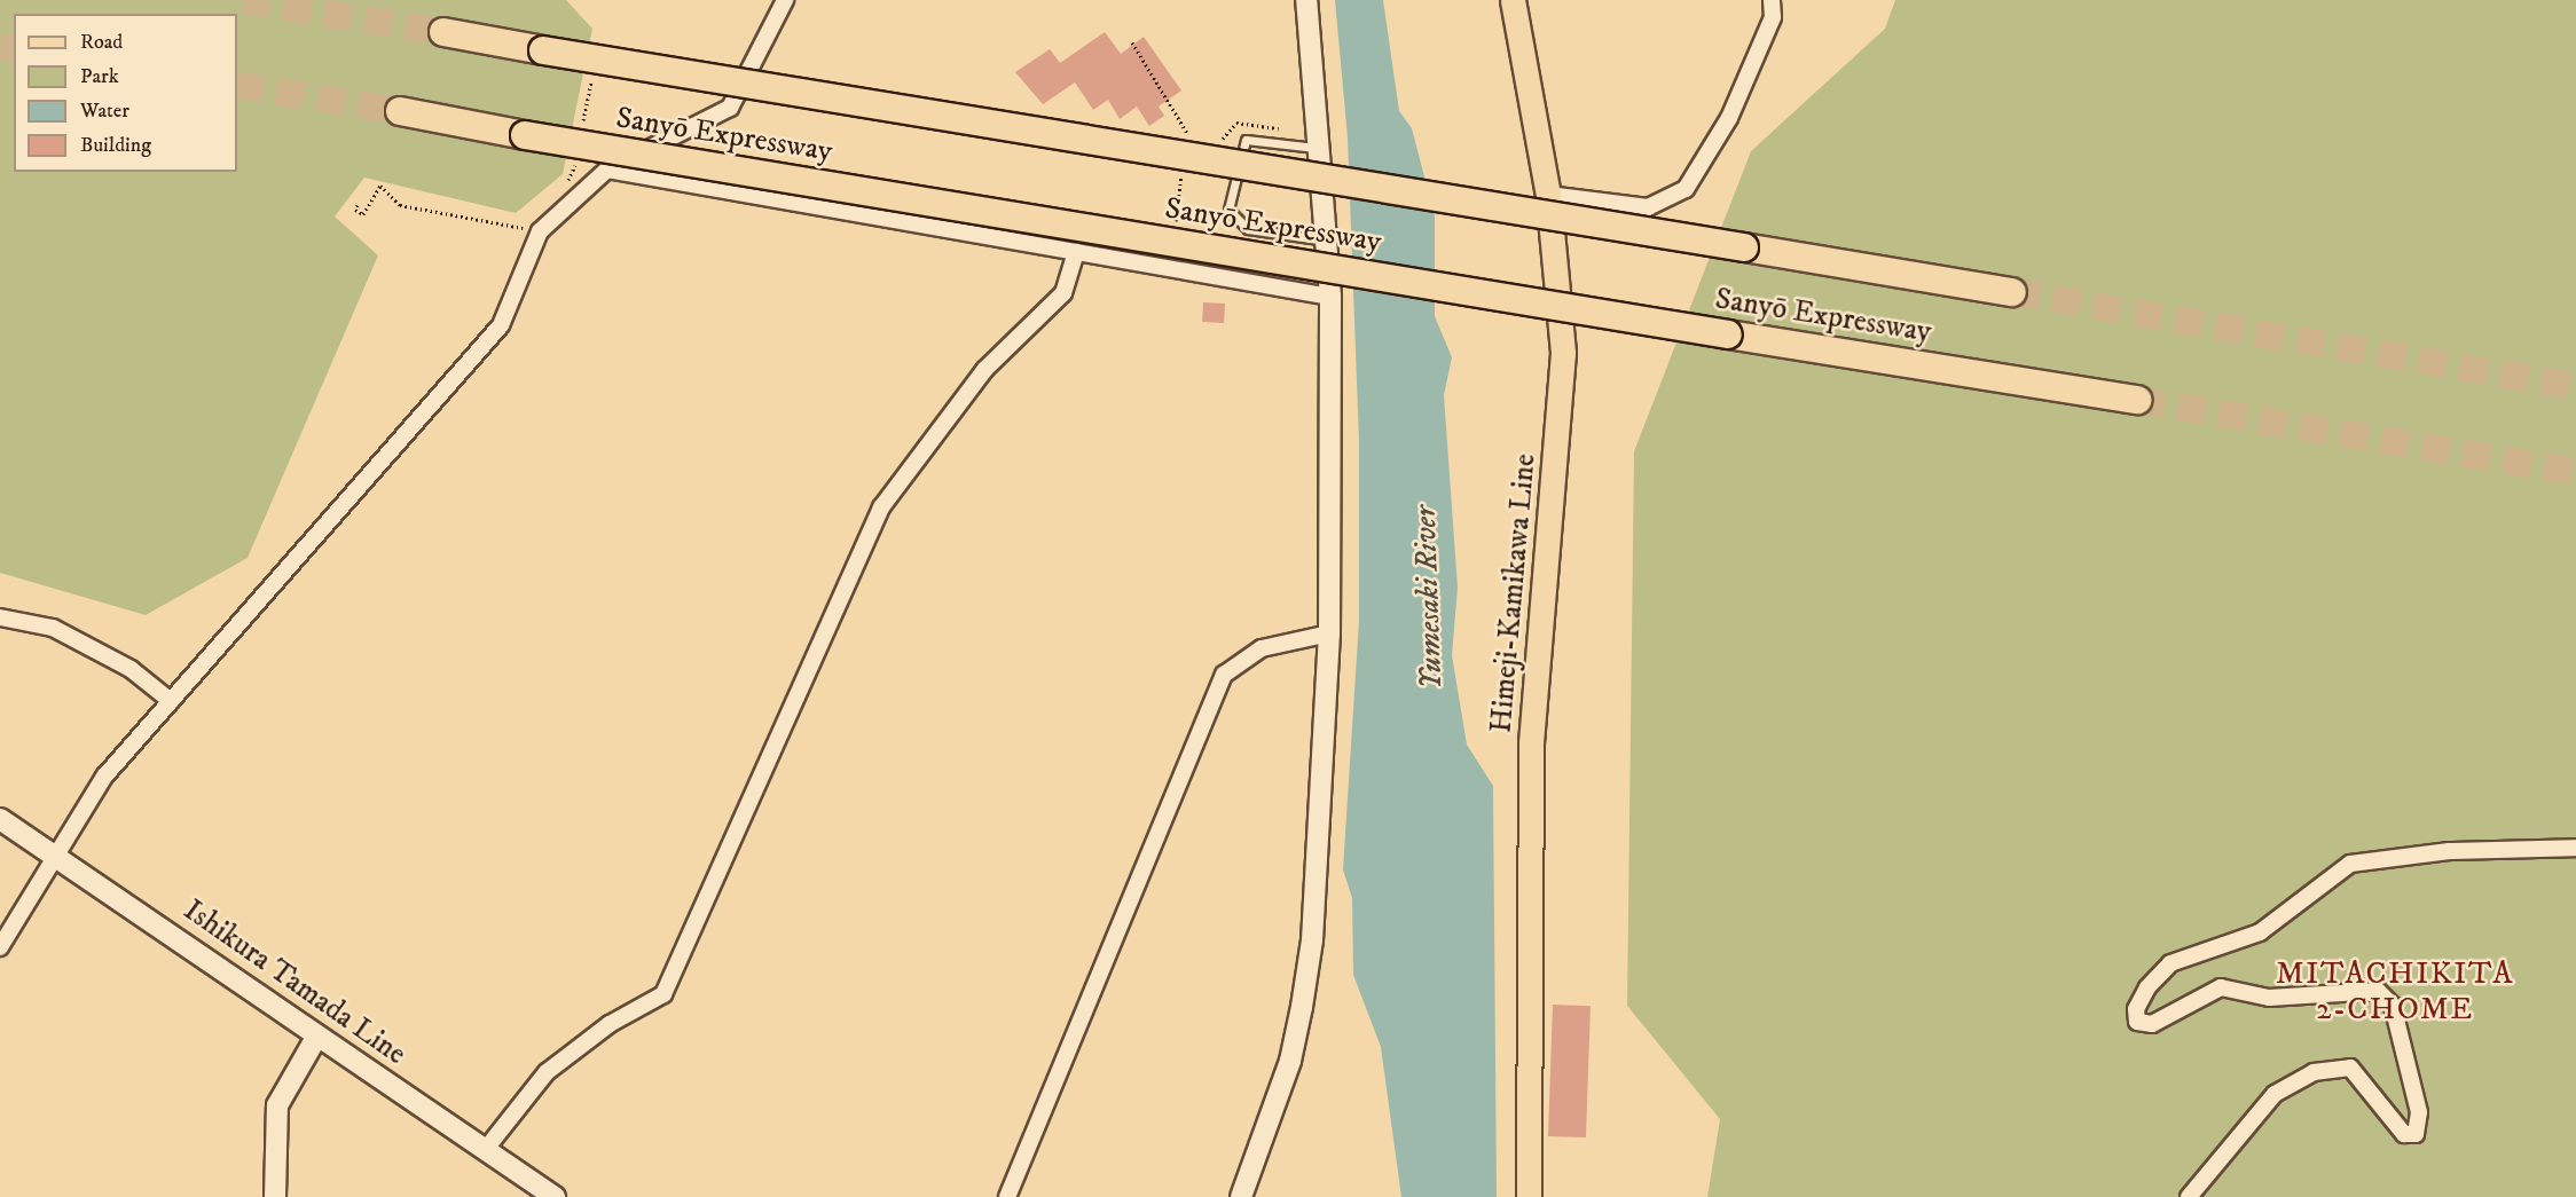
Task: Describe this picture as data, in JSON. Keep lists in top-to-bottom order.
{
  "streets": {
    "highway": ["Sanyō Expressway"],
    "main road": ["Himeji-Kamikawa Line"],
    "street": ["Ishikura Tamada Line"]
  },
  "districts": ["MITACHIKITA 2-CHOME"],
  "water": ["Yumesaki River"],
  "legend": [
    "Road",
    "Park",
    "Water",
    "Building"
  ]
}
